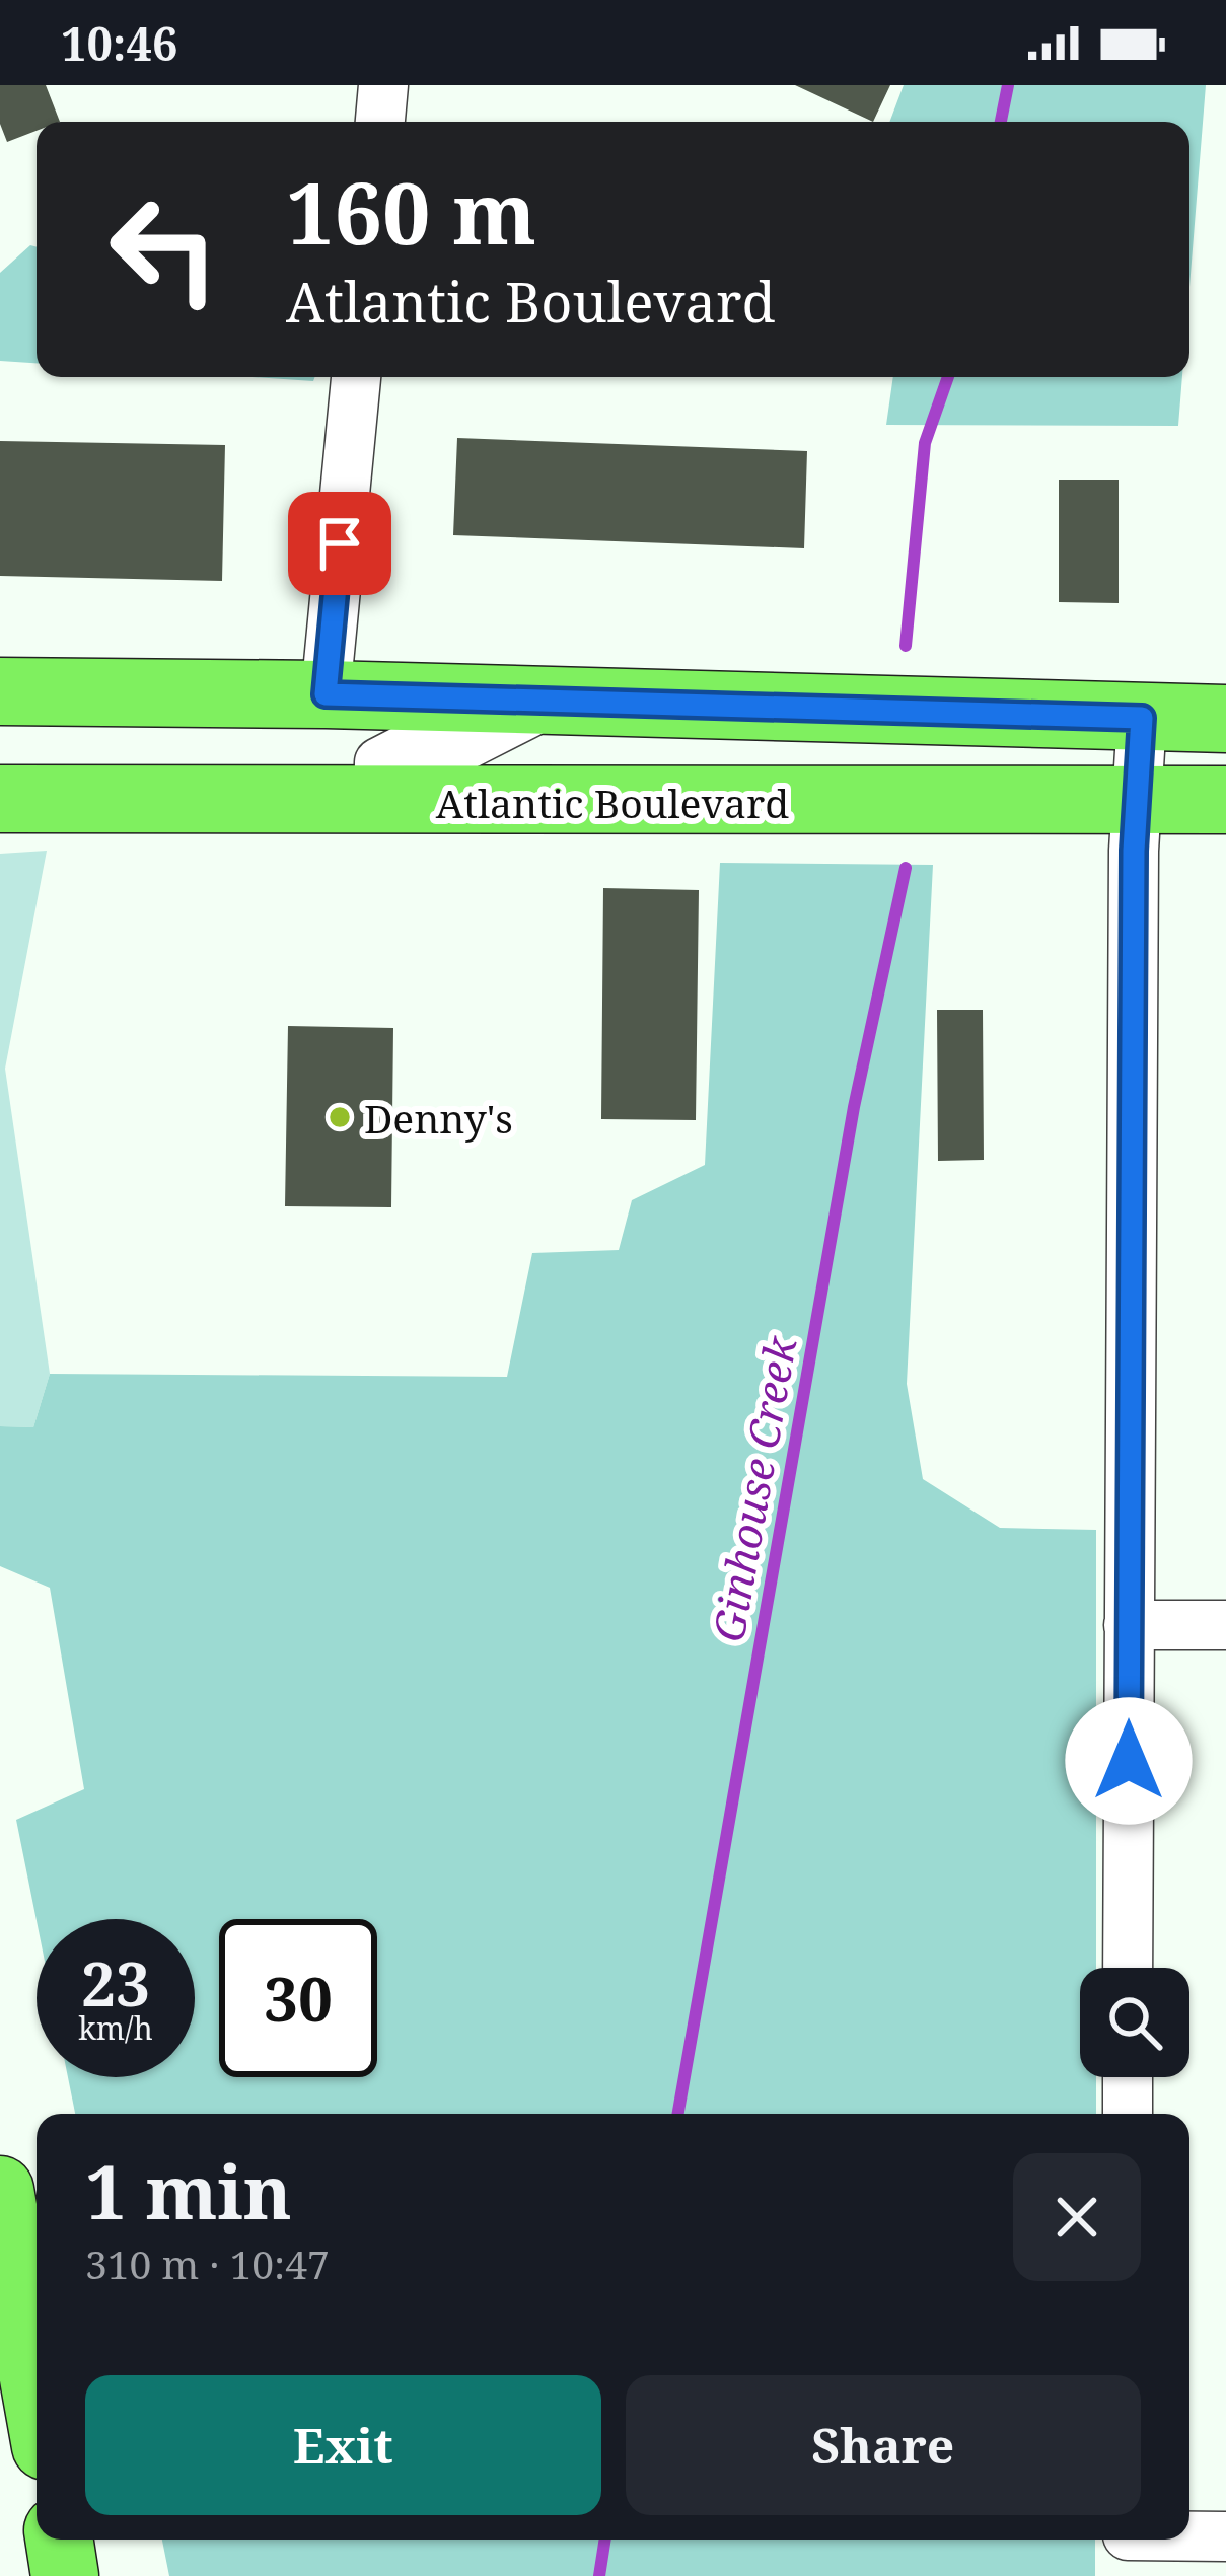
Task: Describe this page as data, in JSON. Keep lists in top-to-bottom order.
{
  "streets": {
    "highway": ["Atlantic Boulevard"]
  },
  "water": ["Ginhouse Creek"],
  "places": ["Denny's"],
  "page": {
    "status": "10:46",
    "turn": ["160 m", "Atlantic Boulevard"],
    "speed": "23 km/h",
    "limit": "30",
    "heading": ["1 min", "310 m · 10:47"],
    "buttons": ["Exit", "Share"]
  }
}
